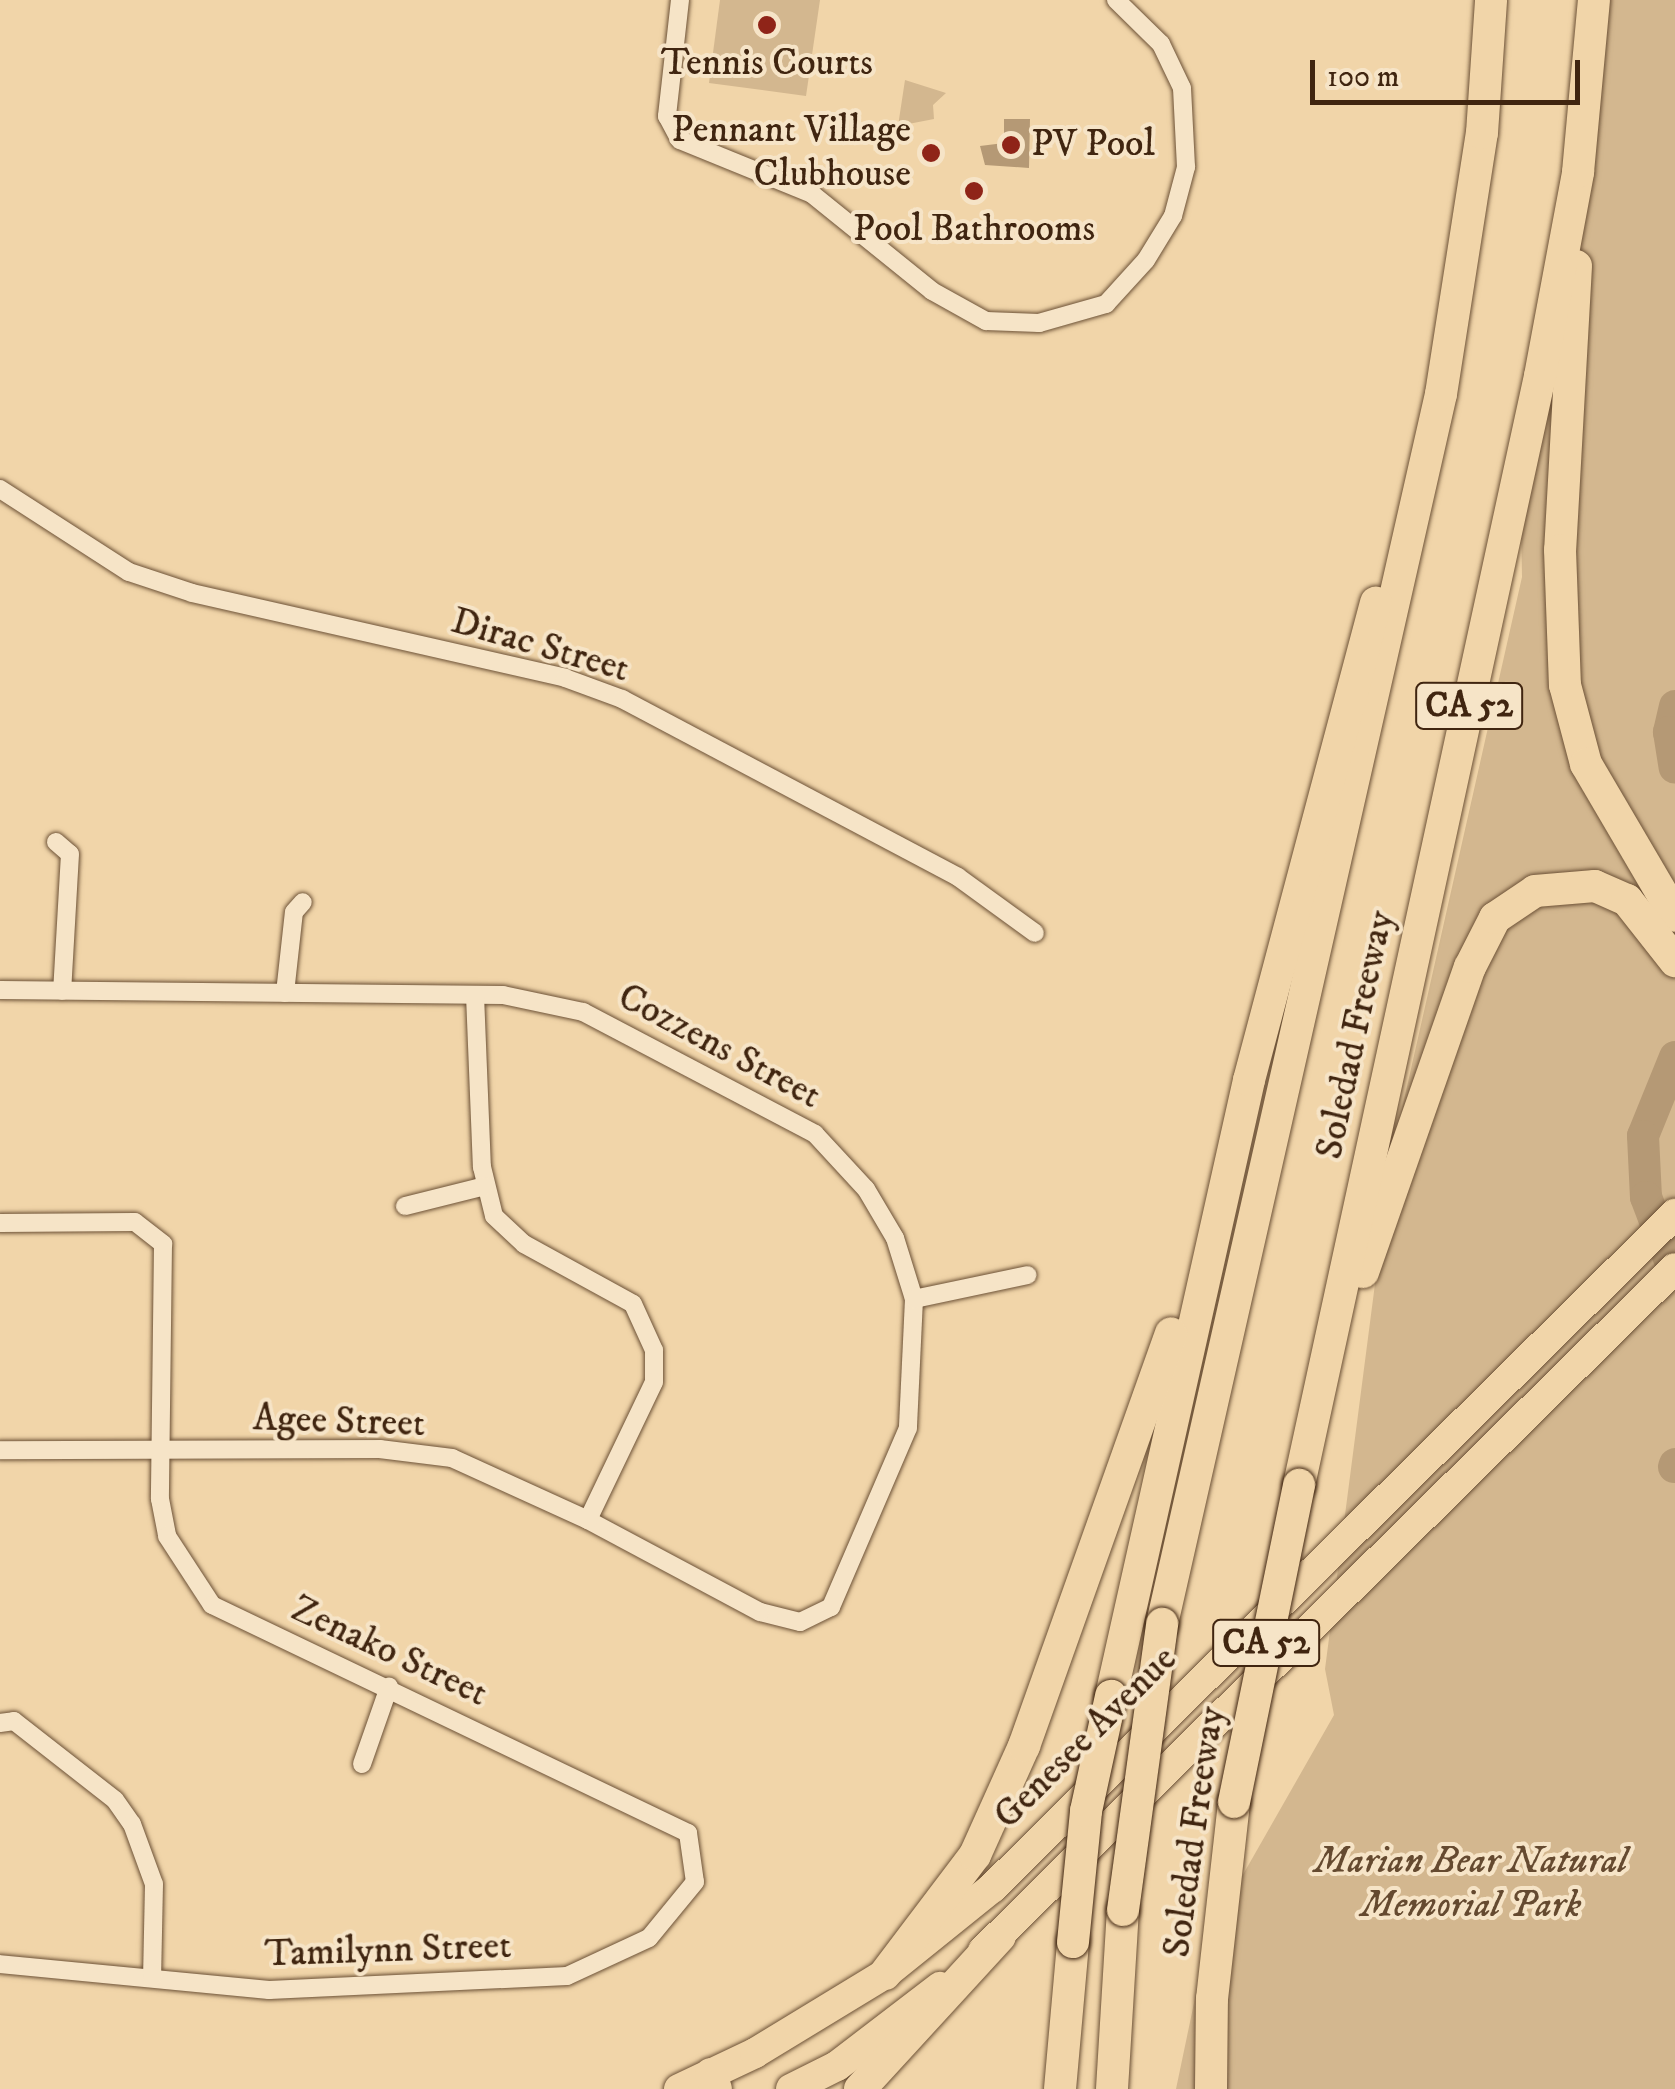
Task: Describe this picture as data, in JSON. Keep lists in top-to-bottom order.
{
  "streets": {
    "highway": ["CA 52", "Soledad Freeway"],
    "main road": ["Genesee Avenue"],
    "street": [
      "Dirac Street",
      "Cozzens Street",
      "Agee Street",
      "Zenako Street",
      "Tamilynn Street"
    ]
  },
  "crossings": [
    ["Cozzens Street", "Agee Street"],
    ["Agee Street", "Zenako Street"],
    ["Zenako Street", "Tamilynn Street"]
  ],
  "parks": ["Marian Bear Natural Memorial Park"],
  "places": [
    "Tennis Courts",
    "PV Pool",
    "Pennant Village Clubhouse",
    "Pool Bathrooms"
  ],
  "scale_bar": "100 m"
}
